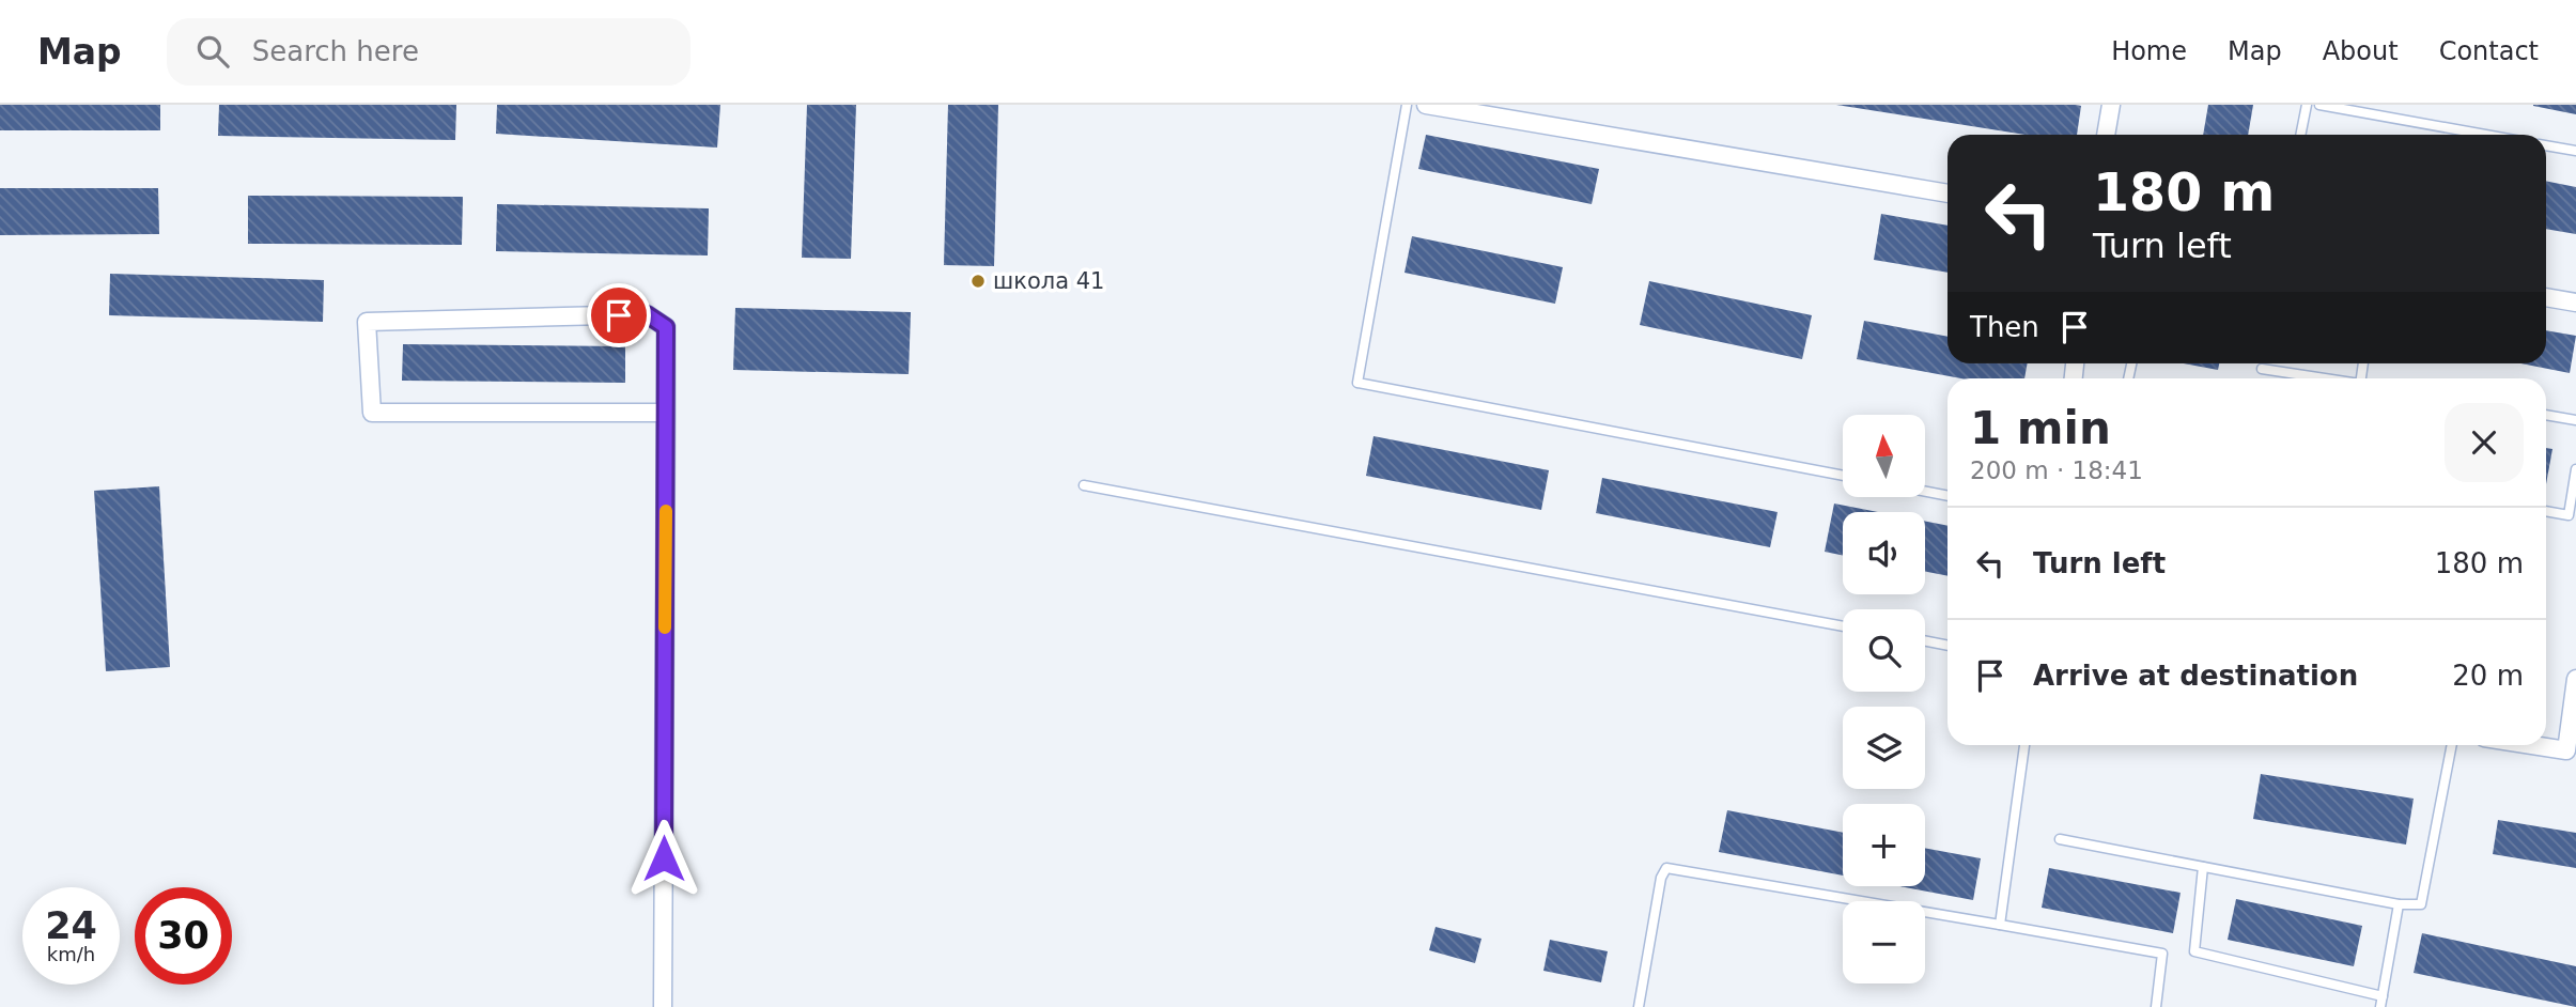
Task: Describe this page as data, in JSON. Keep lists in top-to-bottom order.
{
  "places": ["школа 41"],
  "north": "top",
  "page": {
    "header": "Map",
    "search": "Search here",
    "nav": [
      "Home",
      "Map",
      "About",
      "Contact"
    ],
    "turn": ["180 m", "Turn left"],
    "then": "Then",
    "heading": ["1 min", "200 m · 18:41"],
    "map_buttons": ["+", "−"],
    "list": [
      {
        "name": "Turn left",
        "value": "180 m"
      },
      {
        "name": "Arrive at destination",
        "value": "20 m"
      }
    ],
    "speed": "24 km/h",
    "limit": "30"
  }
}
